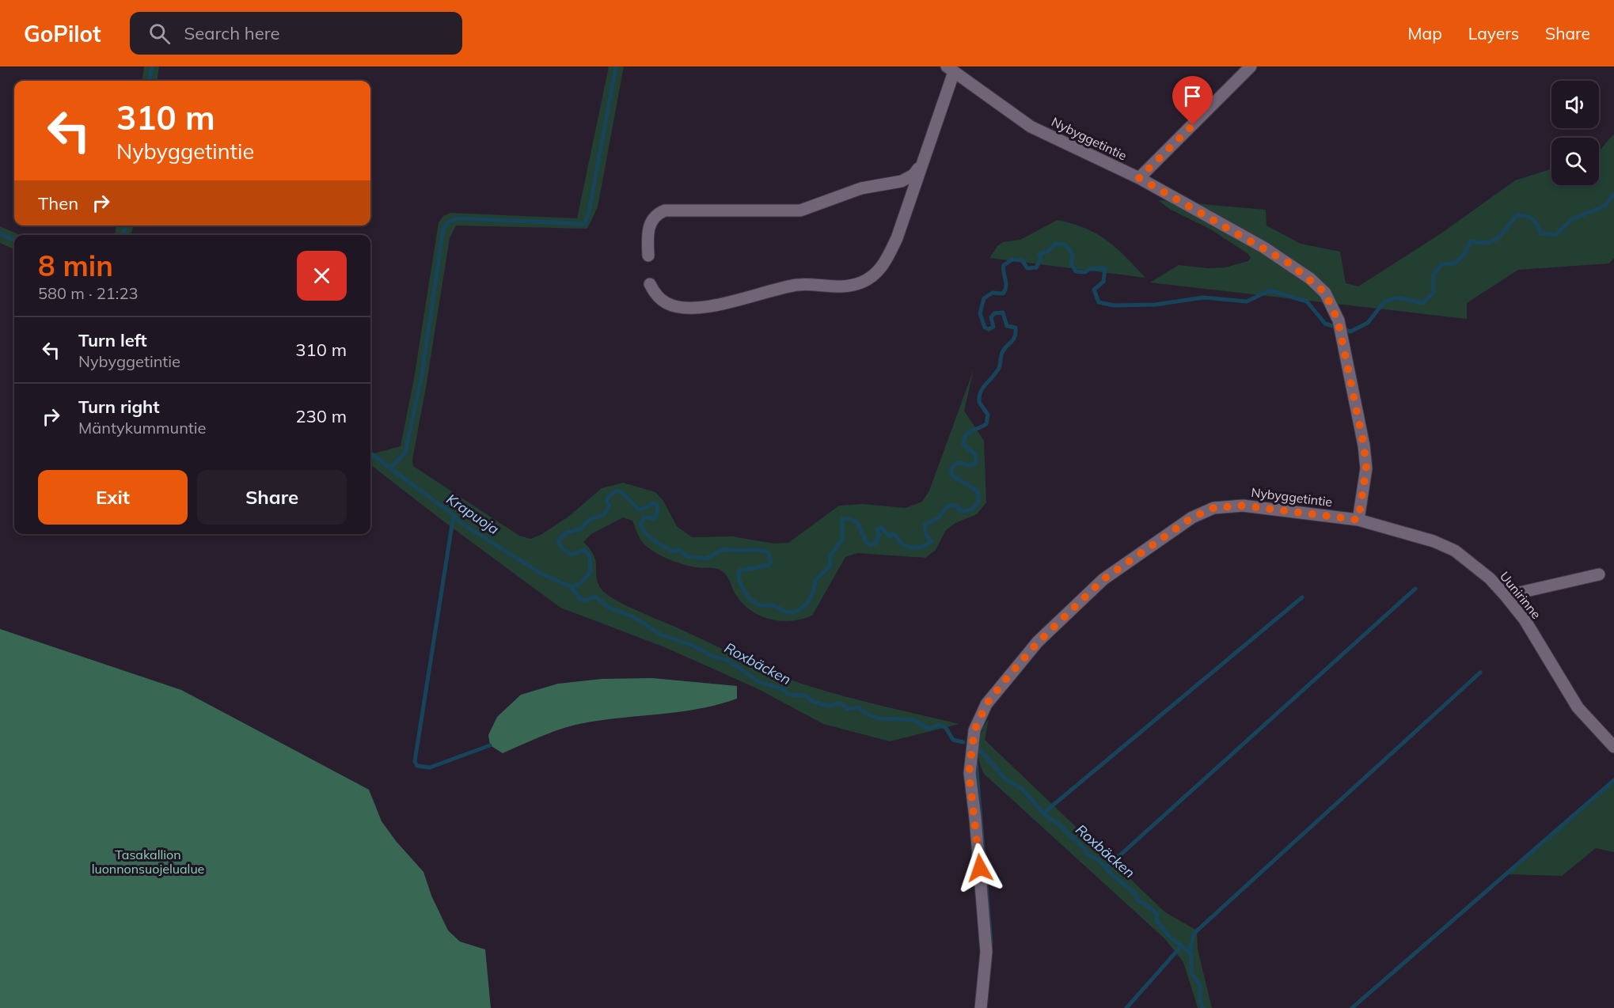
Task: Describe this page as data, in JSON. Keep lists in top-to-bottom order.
{
  "streets": {
    "street": ["Nybyggetintie", "Uunirinne"]
  },
  "crossings": [
    ["Nybyggetintie", "Uunirinne"]
  ],
  "water": ["Krapuoja", "Roxbäcken"],
  "parks": ["Tasakallion luonnonsuojelualue"],
  "page": {
    "header": "GoPilot",
    "search": "Search here",
    "nav": ["Map", "Layers", "Share"],
    "turn": ["310 m", "Nybyggetintie"],
    "then": "Then",
    "heading": ["8 min", "580 m · 21:23"],
    "list": [
      {
        "name": "Turn left",
        "note": "Nybyggetintie",
        "value": "310 m"
      },
      {
        "name": "Turn right",
        "note": "Mäntykummuntie",
        "value": "230 m"
      }
    ],
    "buttons": ["Exit", "Share"]
  }
}
